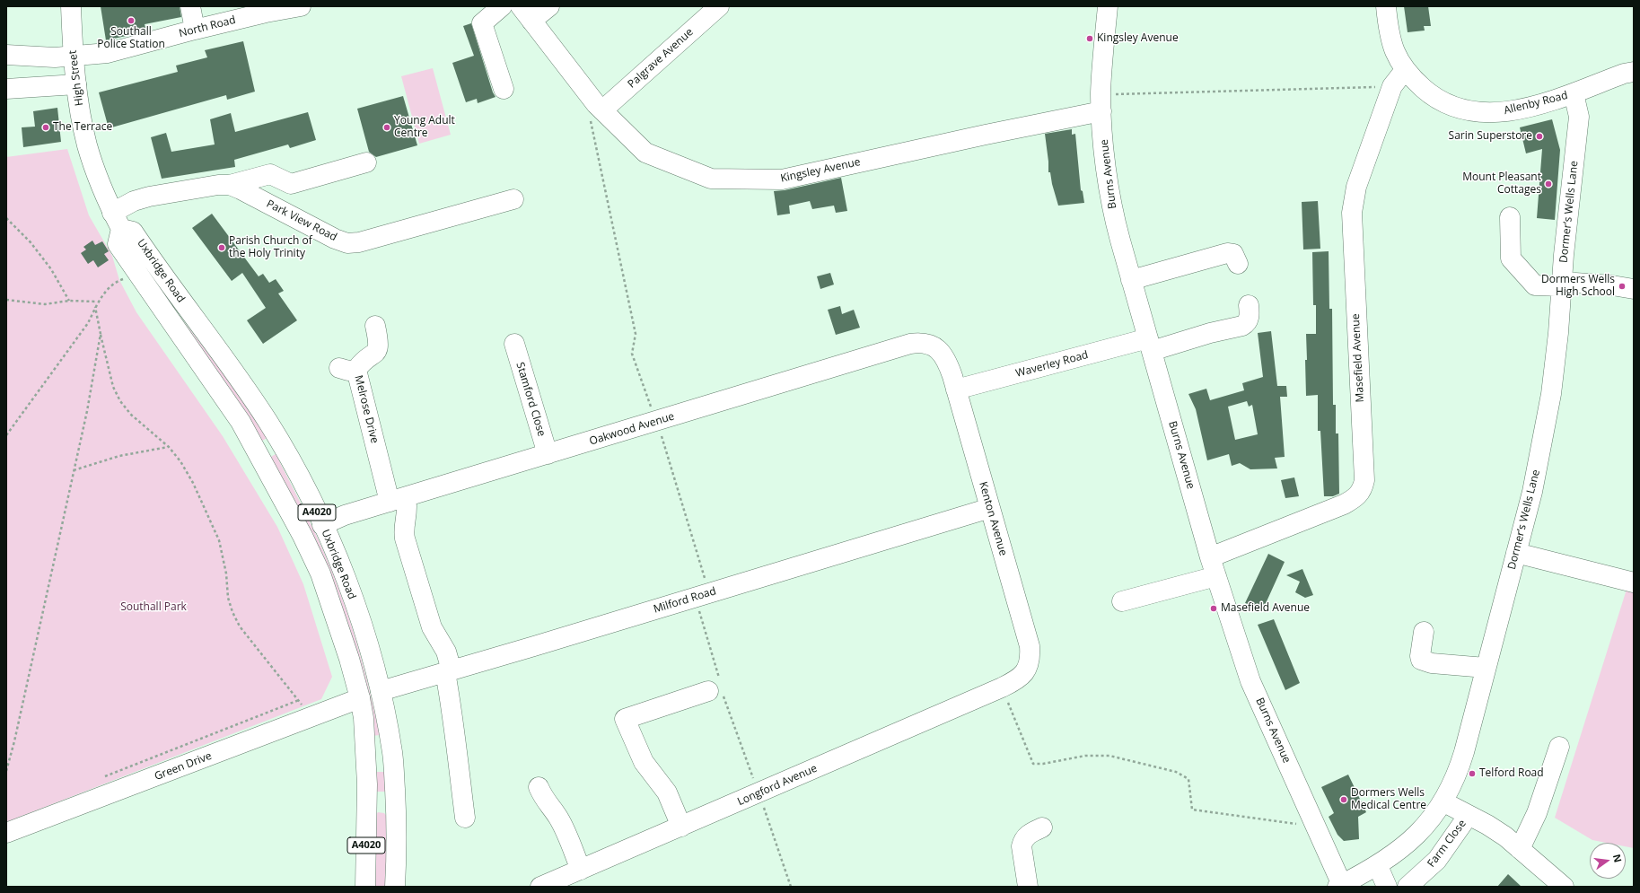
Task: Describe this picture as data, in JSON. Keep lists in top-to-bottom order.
{
  "streets": {
    "street": [
      "North Road",
      "Palgrave Avenue",
      "High Street",
      "Allenby Road",
      "Kingsley Avenue",
      "Burns Avenue",
      "Dormer’s Wells Lane",
      "Park View Road",
      "Uxbridge Road",
      "Masefield Avenue",
      "Waverley Road",
      "Stamford Close",
      "Melrose Drive",
      "Oakwood Avenue",
      "A4020",
      "Kenton Avenue",
      "Milford Road",
      "Green Drive",
      "Longford Avenue",
      "Farm Close"
    ]
  },
  "crossings": [
    ["North Road", "High Street"],
    ["Palgrave Avenue", "Kingsley Avenue"],
    ["High Street", "Park View Road"],
    ["High Street", "Uxbridge Road"],
    ["Allenby Road", "Dormer’s Wells Lane"],
    ["Allenby Road", "Masefield Avenue"],
    ["Kingsley Avenue", "Burns Avenue"],
    ["Burns Avenue", "Dormer’s Wells Lane"],
    ["Burns Avenue", "Masefield Avenue"],
    ["Burns Avenue", "Waverley Road"],
    ["Park View Road", "Uxbridge Road"],
    ["Uxbridge Road", "Oakwood Avenue"],
    ["Uxbridge Road", "Milford Road"],
    ["Uxbridge Road", "Green Drive"],
    ["Waverley Road", "Kenton Avenue"],
    ["Stamford Close", "Oakwood Avenue"],
    ["Melrose Drive", "Oakwood Avenue"],
    ["Melrose Drive", "Milford Road"],
    ["Oakwood Avenue", "Kenton Avenue"],
    ["Kenton Avenue", "Milford Road"],
    ["Kenton Avenue", "Longford Avenue"]
  ],
  "parks": ["Southall Park"],
  "places": [
    "Southall Police Station",
    "Kingsley Avenue",
    "The Terrace",
    "Young Adult Centre",
    "Sarin Superstore",
    "Mount Pleasant Cottages",
    "Parish Church of the Holy Trinity",
    "Dormers Wells High School",
    "Masefield Avenue",
    "Telford Road",
    "Dormers Wells Medical Centre"
  ],
  "north": "right"
}
